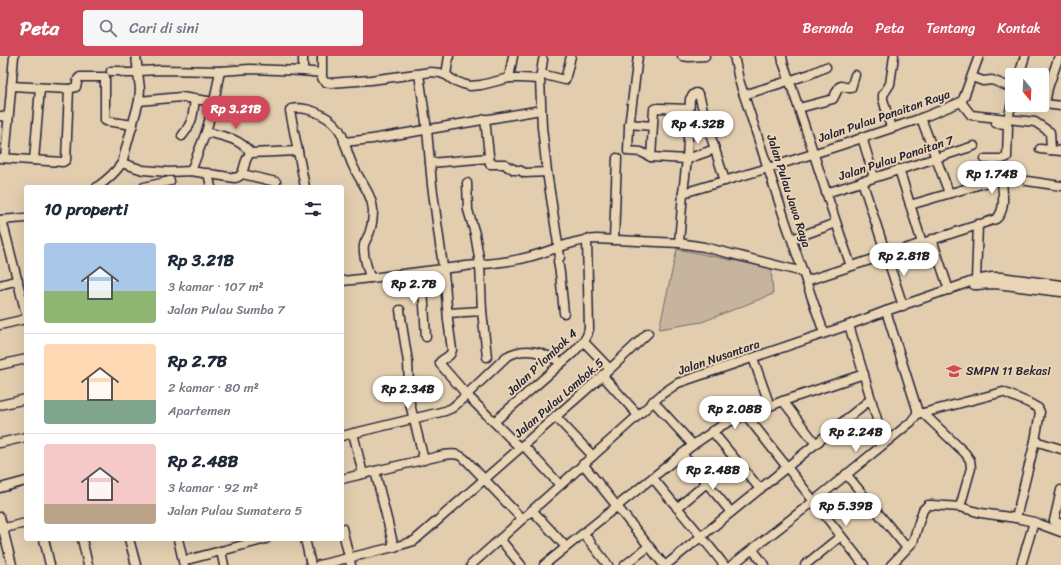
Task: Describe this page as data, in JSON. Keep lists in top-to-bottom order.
{
  "streets": {
    "street": [
      "Jalan Pulau Panaitan Raya",
      "Jalan Pulau Panaitan 7",
      "Jalan Pulau Jawa Raya",
      "Jalan Nusantara",
      "Jalan P'lombok 4",
      "Jalan Pulau Lombok.5"
    ]
  },
  "crossings": [
    ["Jalan Pulau Panaitan Raya", "Jalan Pulau Jawa Raya"],
    ["Jalan Pulau Jawa Raya", "Jalan Nusantara"]
  ],
  "places": {
    "school or university": ["SMPN 11 Bekasi"]
  },
  "north": "bottom",
  "page": {
    "header": "Peta",
    "search": "Cari di sini",
    "nav": [
      "Beranda",
      "Peta",
      "Tentang",
      "Kontak"
    ],
    "price": [
      "Rp 3.21B",
      "Rp 4.32B",
      "Rp 1.74B",
      "Rp 2.81B",
      "Rp 2.7B",
      "Rp 2.34B",
      "Rp 2.08B",
      "Rp 2.24B",
      "Rp 2.48B",
      "Rp 5.39B"
    ],
    "heading": "10 properti",
    "list": [
      {
        "name": "Rp 3.21B",
        "note": "3 kamar · 107 m² · Jalan Pulau Sumba 7"
      },
      {
        "name": "Rp 2.7B",
        "note": "2 kamar · 80 m² · Apartemen"
      },
      {
        "name": "Rp 2.48B",
        "note": "3 kamar · 92 m² · Jalan Pulau Sumatera 5"
      }
    ]
  }
}
